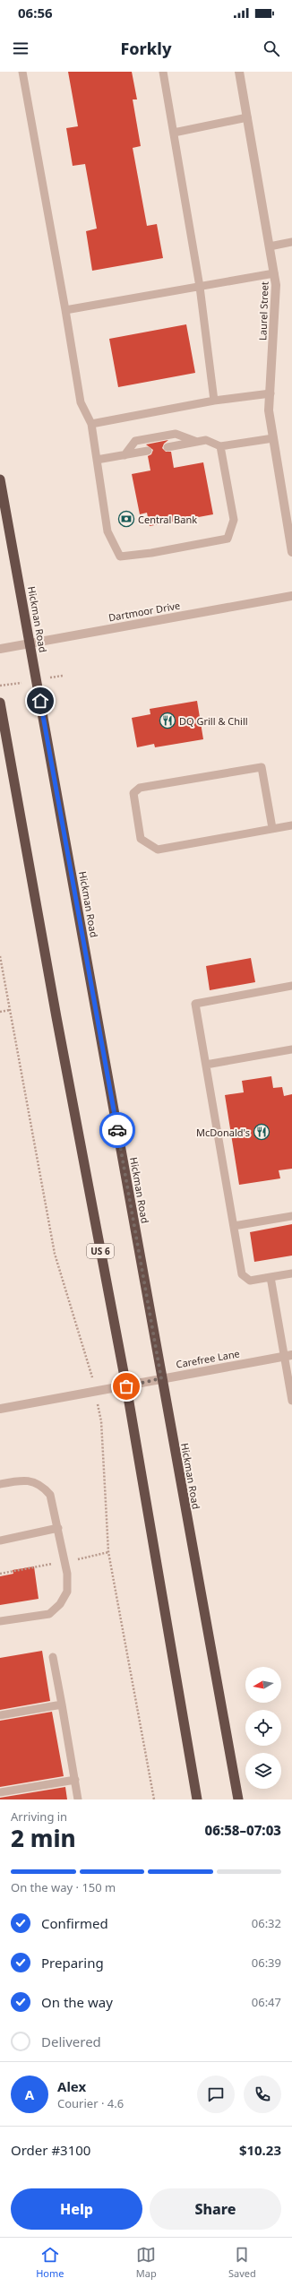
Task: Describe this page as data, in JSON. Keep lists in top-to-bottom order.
{
  "streets": {
    "highway": ["Hickman Road", "US 6"],
    "street": ["Laurel Street", "Dartmoor Drive", "Carefree Lane"]
  },
  "crossings": [
    ["Dartmoor Drive", "Hickman Road"],
    ["Hickman Road", "Carefree Lane"],
    ["US 6", "Carefree Lane"]
  ],
  "places": {
    "bank": ["Central Bank"],
    "restaurant": ["DQ Grill & Chill", "McDonald's"]
  },
  "north": "left",
  "page": {
    "status": "06:56",
    "header": "Forkly",
    "heading": ["2 min", "Arriving in", "06:58–07:03"],
    "panel": [
      "Alex",
      "Courier · 4.6",
      "Order #3100",
      "$10.23"
    ],
    "bar": "On the way · 150 m",
    "list": [
      ["Confirmed", "06:32"],
      ["Preparing", "06:39"],
      ["On the way", "06:47"],
      "Delivered"
    ],
    "round": "A",
    "buttons": ["Help", "Share"],
    "tabs": ["Home", "Map", "Saved"]
  }
}
